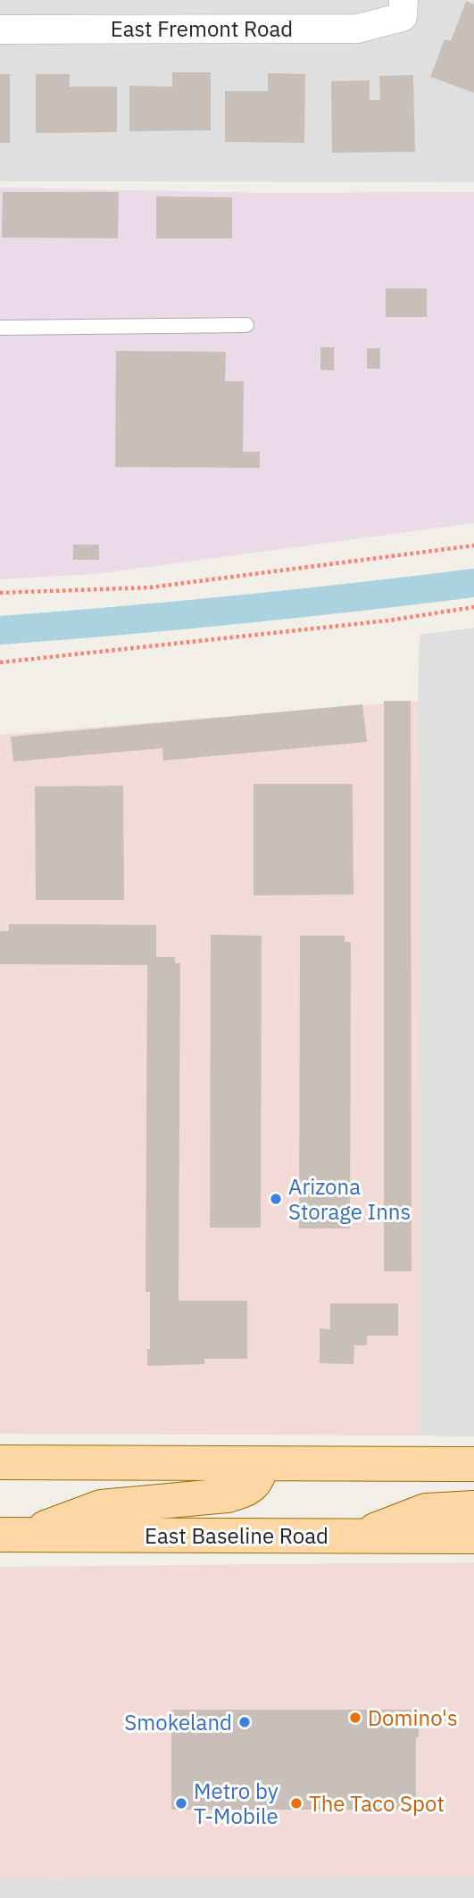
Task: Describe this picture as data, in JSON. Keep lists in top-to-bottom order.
{
  "streets": {
    "main road": ["East Baseline Road"],
    "street": ["East Fremont Road"]
  },
  "places": [
    "Arizona Storage Inns",
    "Domino's",
    "Smokeland",
    "Metro by T-Mobile",
    "The Taco Spot"
  ]
}
